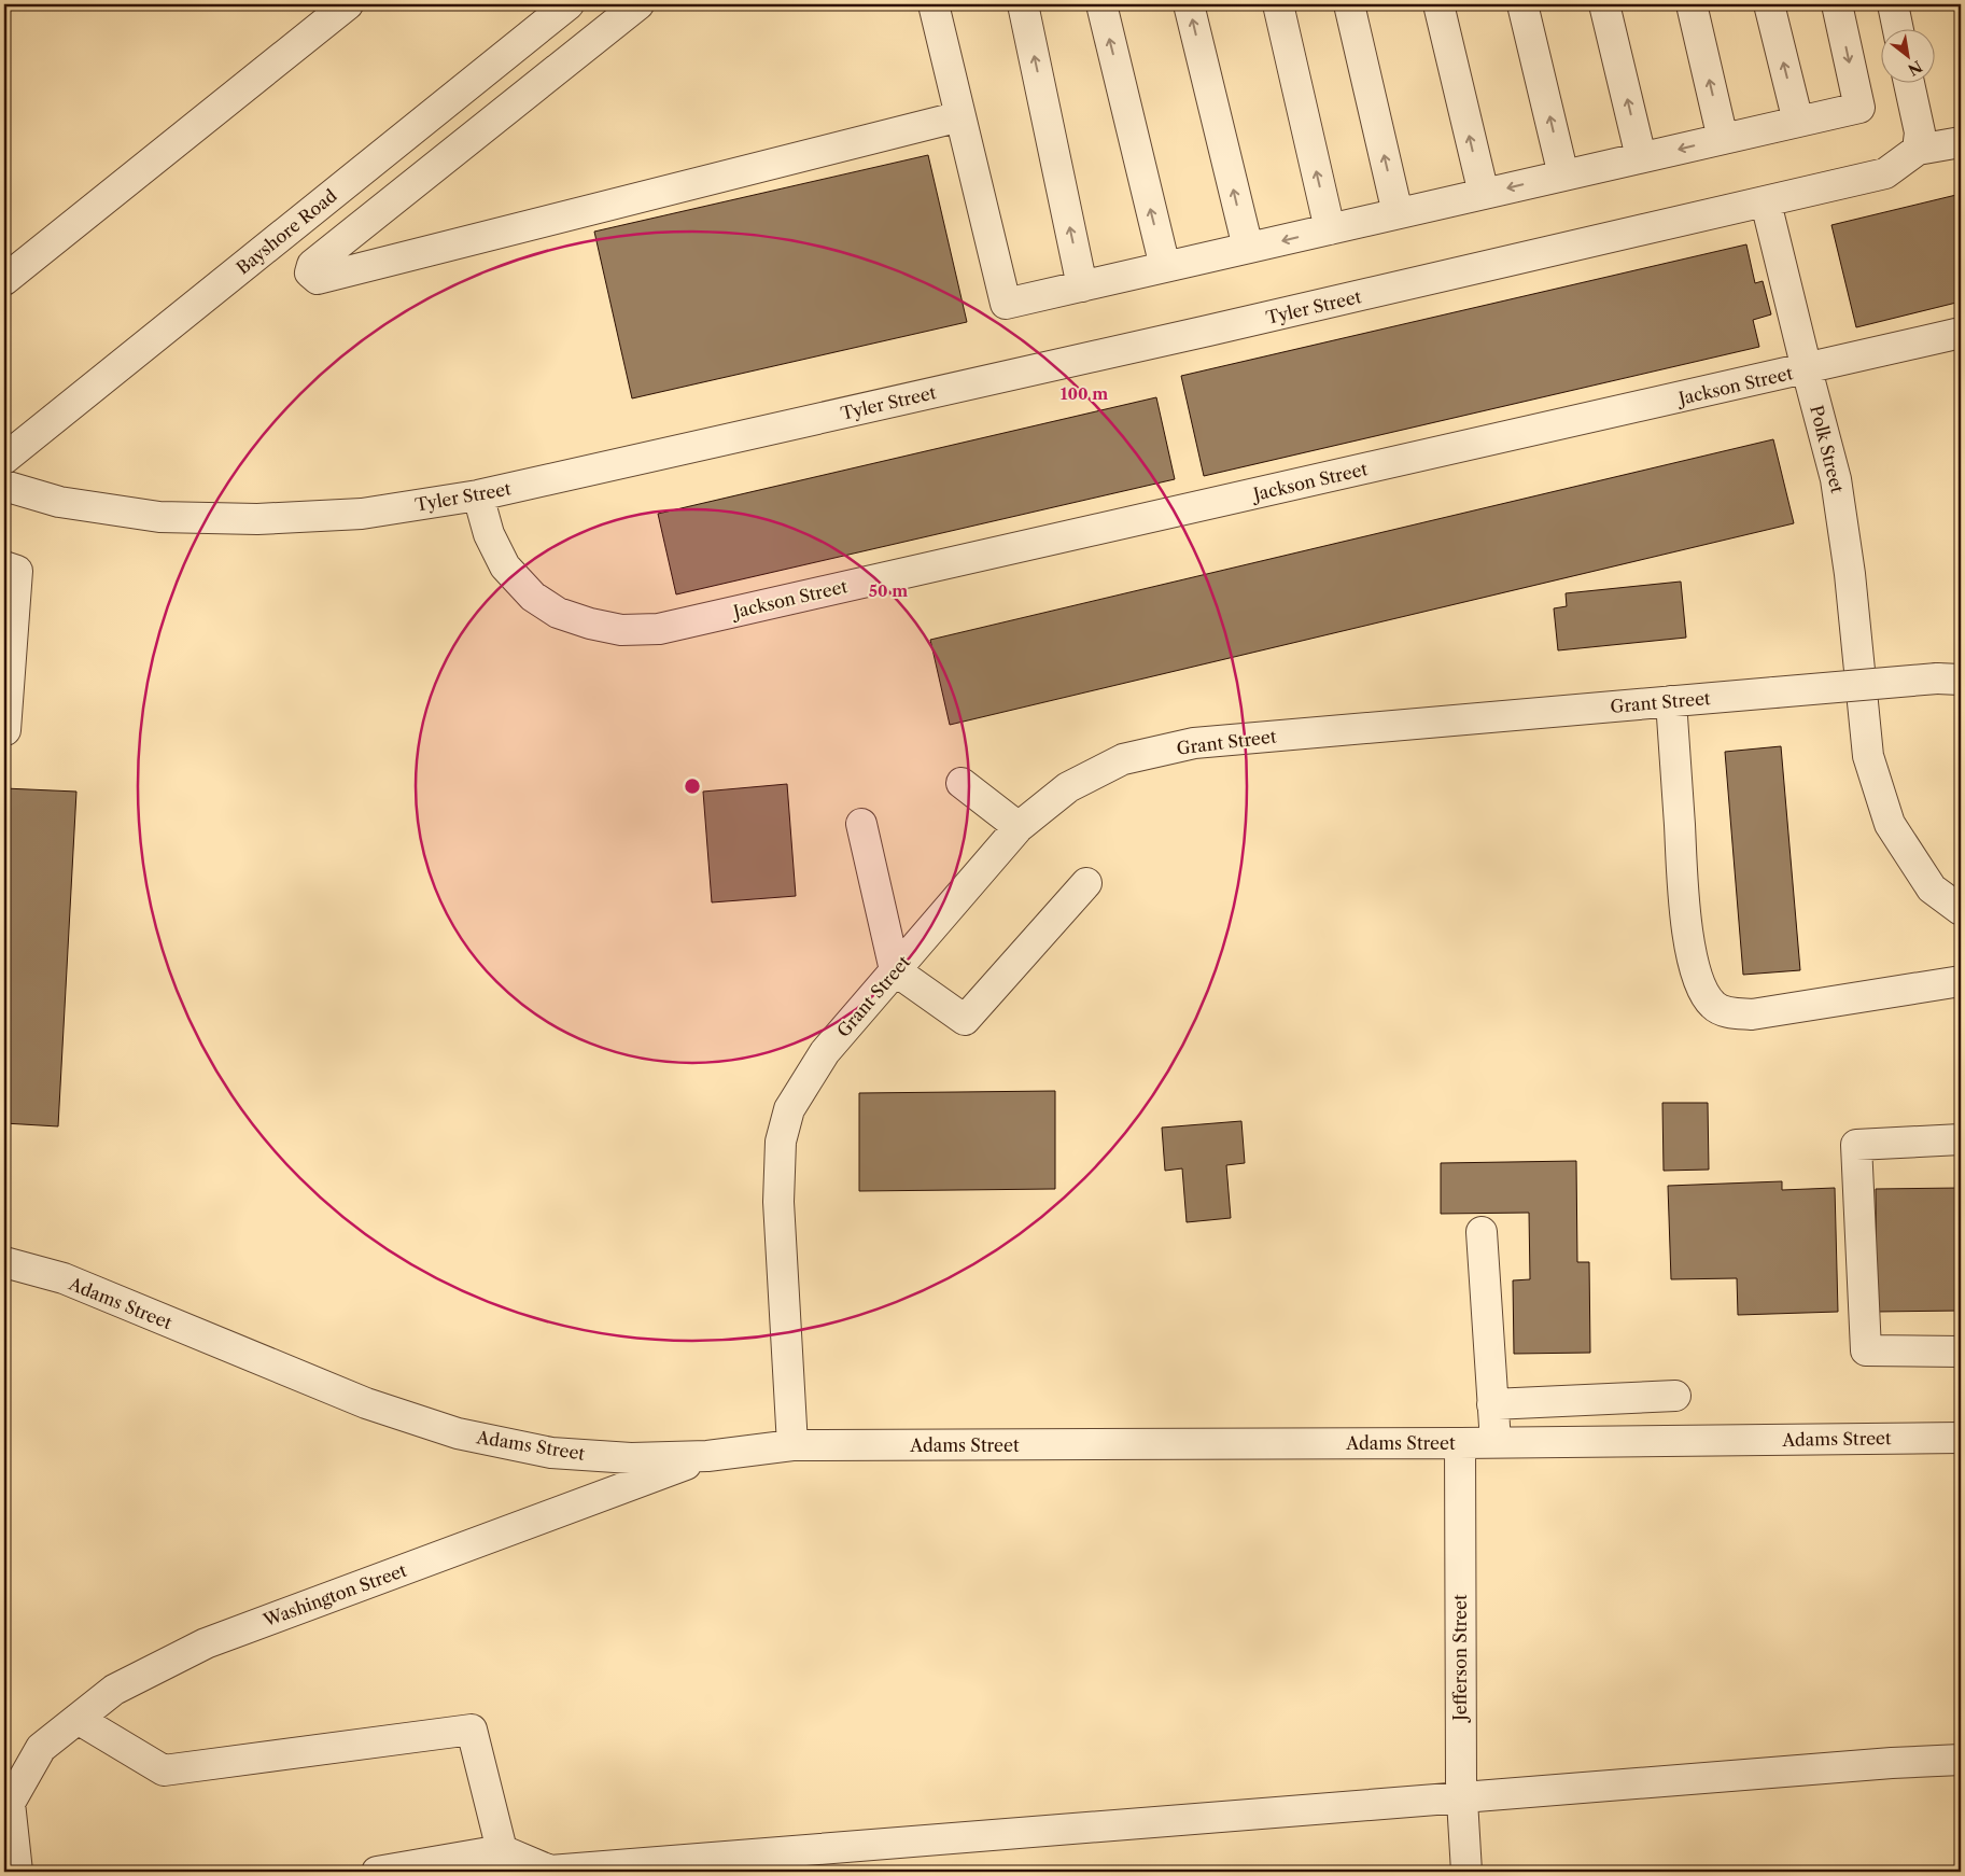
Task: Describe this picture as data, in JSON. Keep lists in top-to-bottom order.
{
  "streets": {
    "street": [
      "Bayshore Road",
      "Tyler Street",
      "Jackson Street",
      "Polk Street",
      "Grant Street",
      "Adams Street",
      "Washington Street",
      "Jefferson Street"
    ]
  },
  "crossings": [
    ["Tyler Street", "Jackson Street"],
    ["Tyler Street", "Polk Street"],
    ["Jackson Street", "Polk Street"],
    ["Grant Street", "Adams Street"],
    ["Adams Street", "Washington Street"],
    ["Adams Street", "Jefferson Street"]
  ],
  "north": "bottom right",
  "rings": ["100 m", "50 m"]
}
